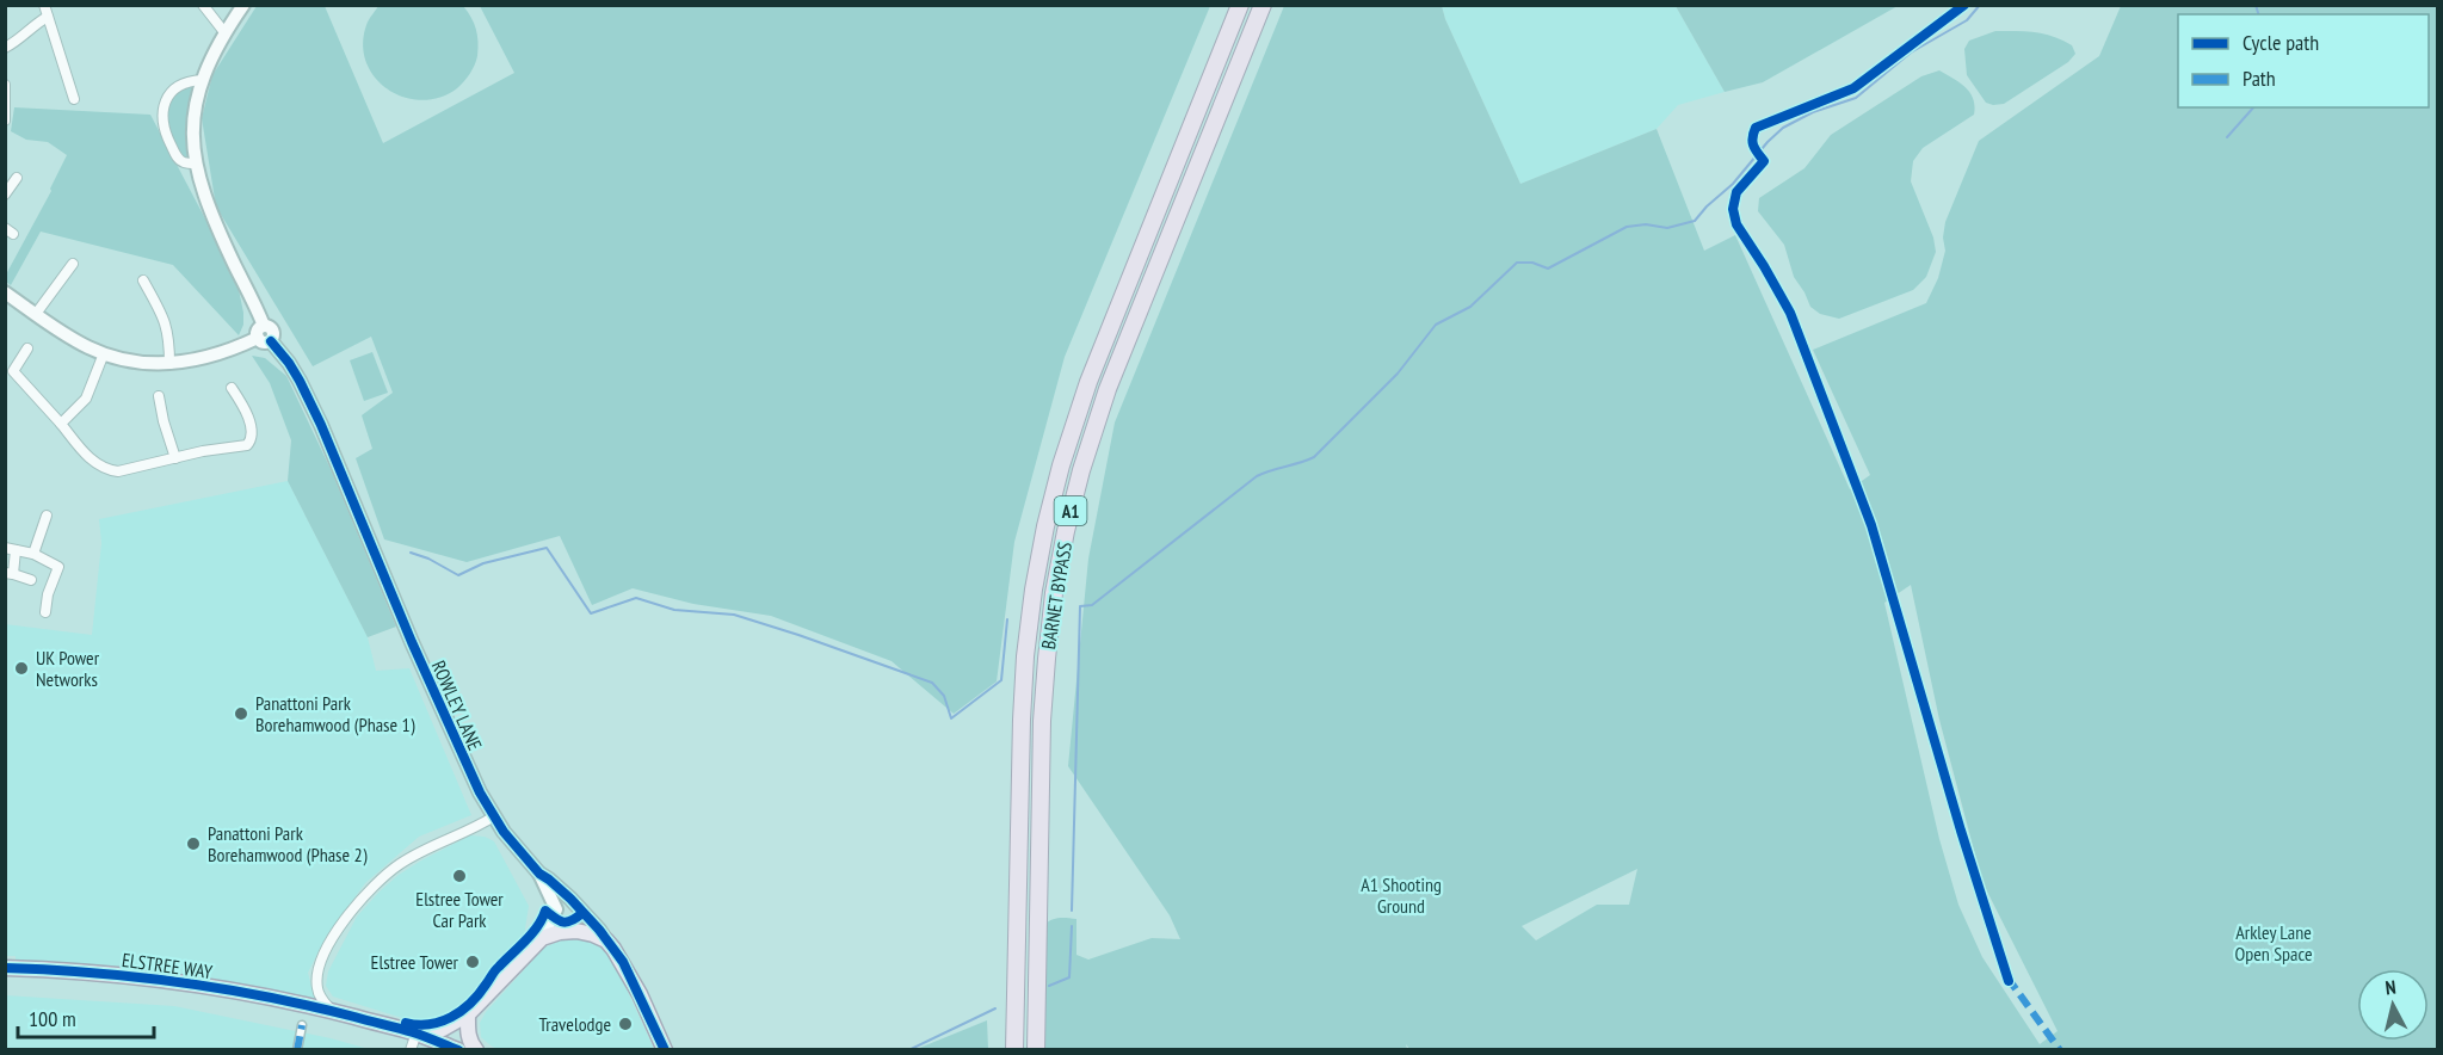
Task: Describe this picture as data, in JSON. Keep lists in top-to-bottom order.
{
  "streets": {
    "highway": ["A1", "BARNET BYPASS"],
    "main road": ["ROWLEY LANE", "ELSTREE WAY"]
  },
  "crossings": [
    ["ROWLEY LANE", "ELSTREE WAY"]
  ],
  "parks": ["A1 Shooting Ground", "Arkley Lane Open Space"],
  "places": [
    "UK Power Networks",
    "Panattoni Park Borehamwood (Phase 1)",
    "Panattoni Park Borehamwood (Phase 2)",
    "Elstree Tower Car Park",
    "Elstree Tower",
    "Travelodge"
  ],
  "legend": ["Cycle path", "Path"],
  "scale_bar": "100 m",
  "north": "top"
}
